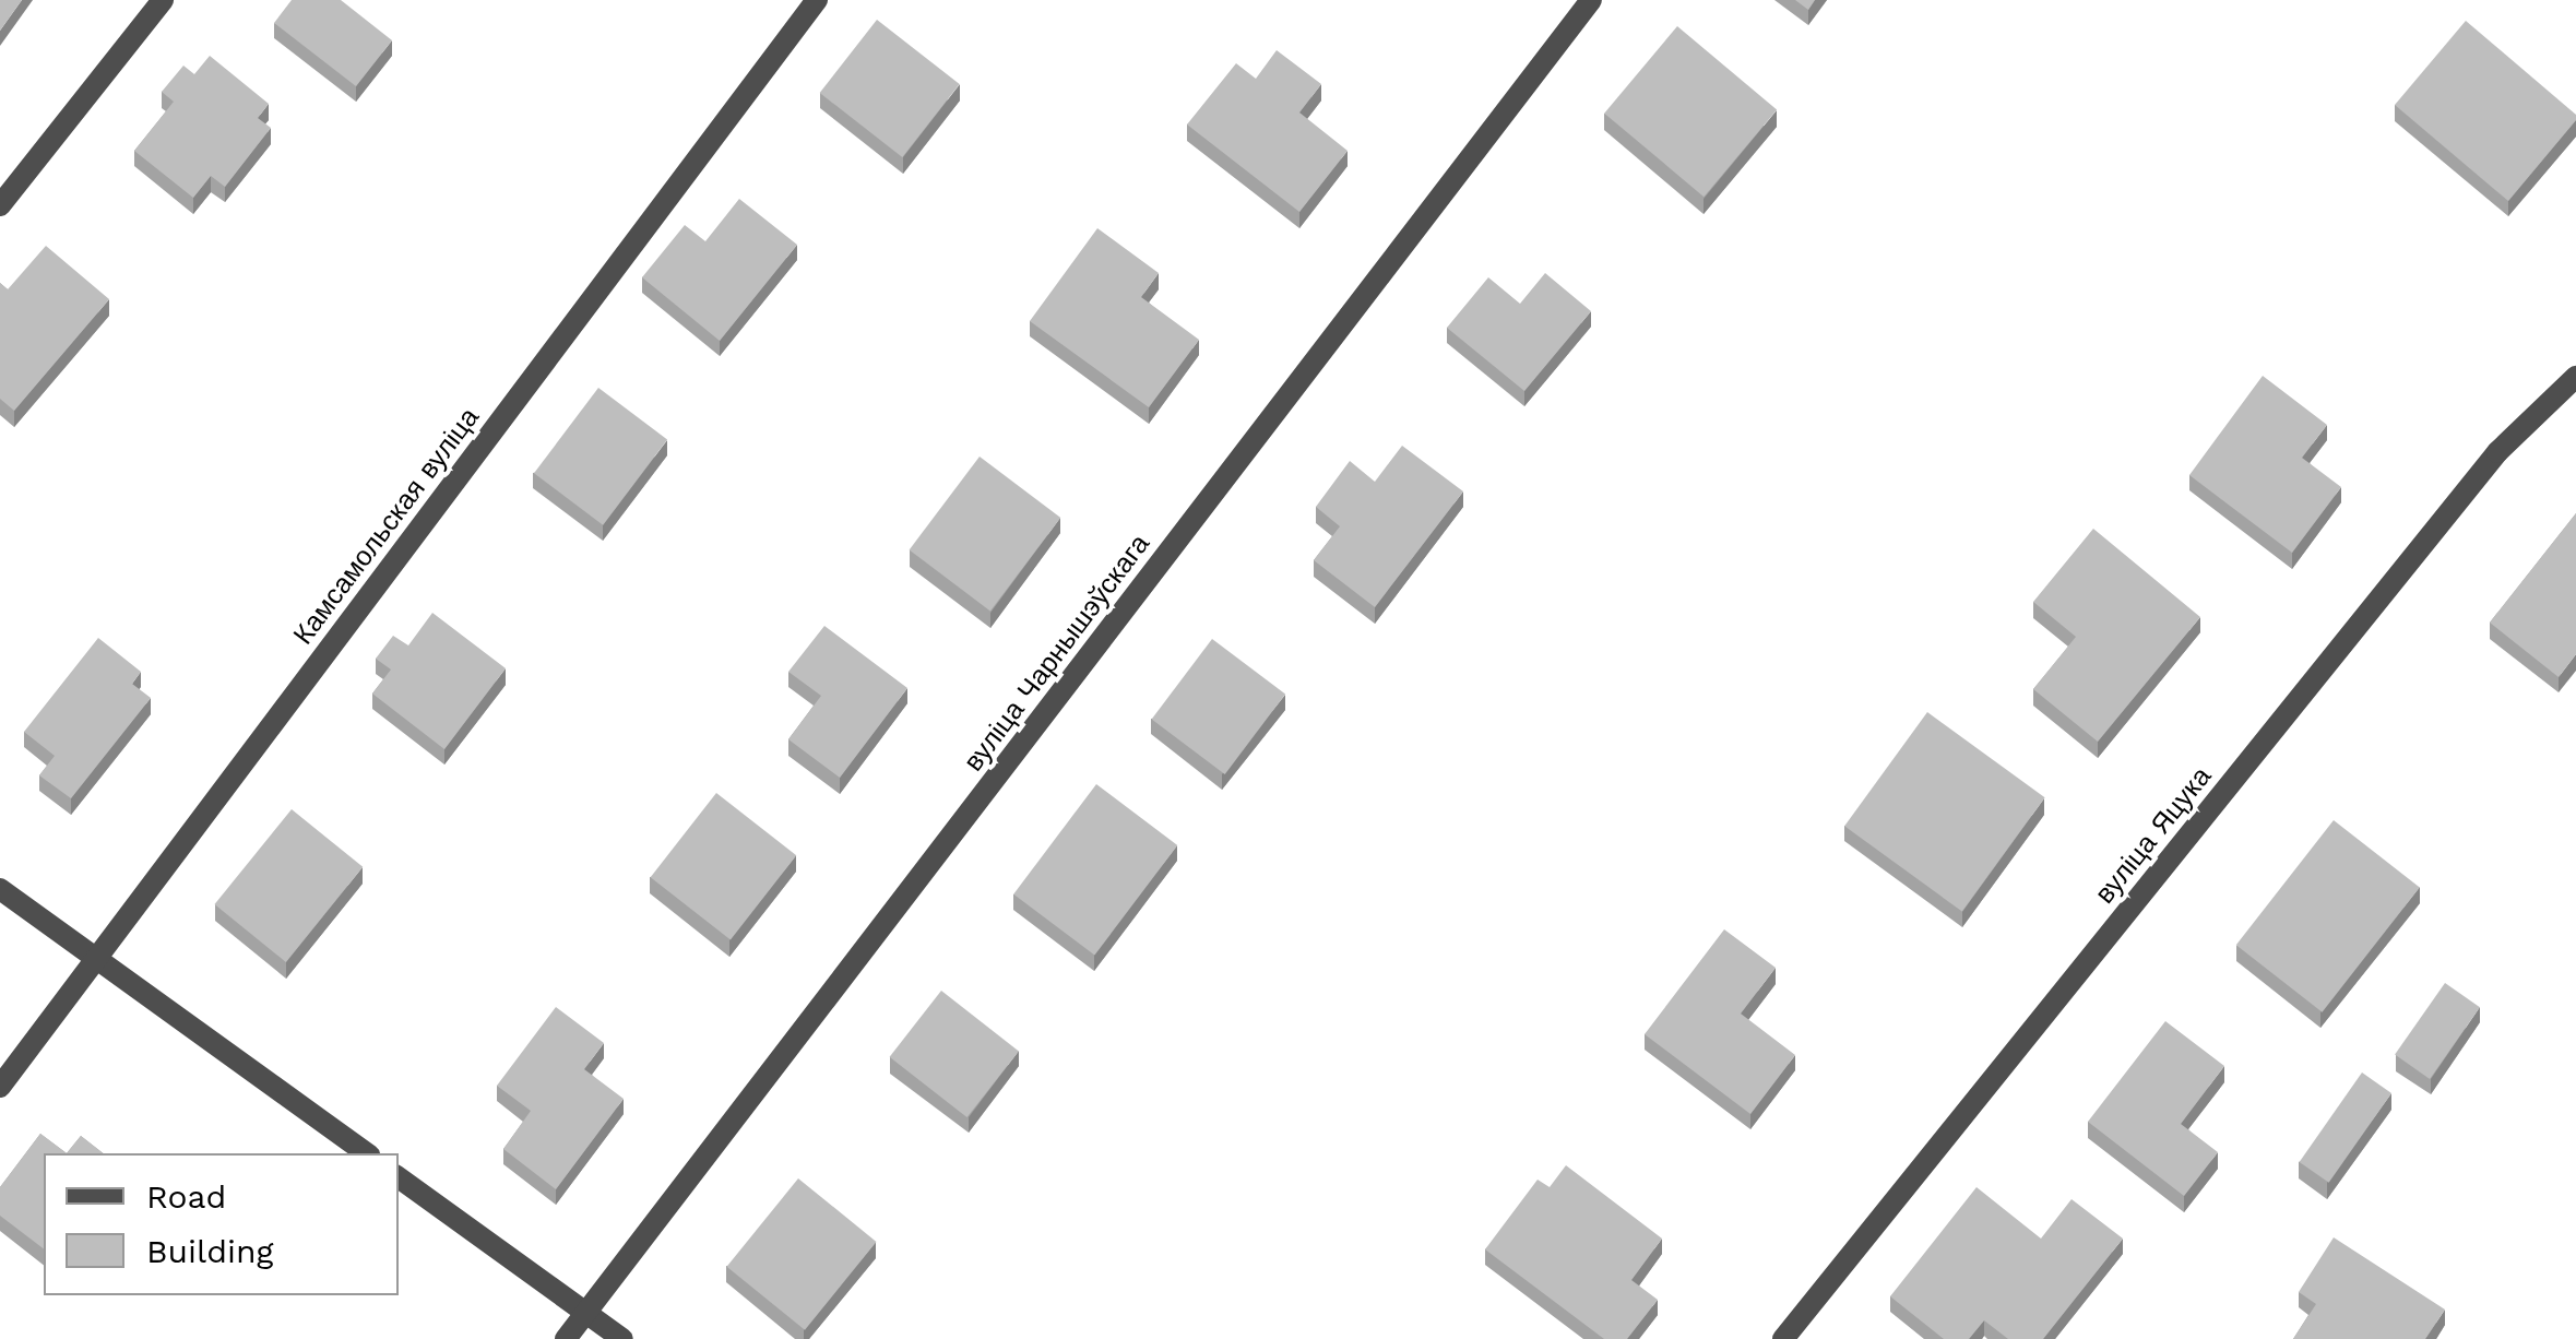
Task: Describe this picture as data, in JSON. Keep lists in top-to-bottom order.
{
  "streets": {
    "street": ["Камсамольская вуліца", "вуліца Чарнышэўскага", "вуліца Яцука"]
  },
  "legend": ["Road", "Building"]
}
